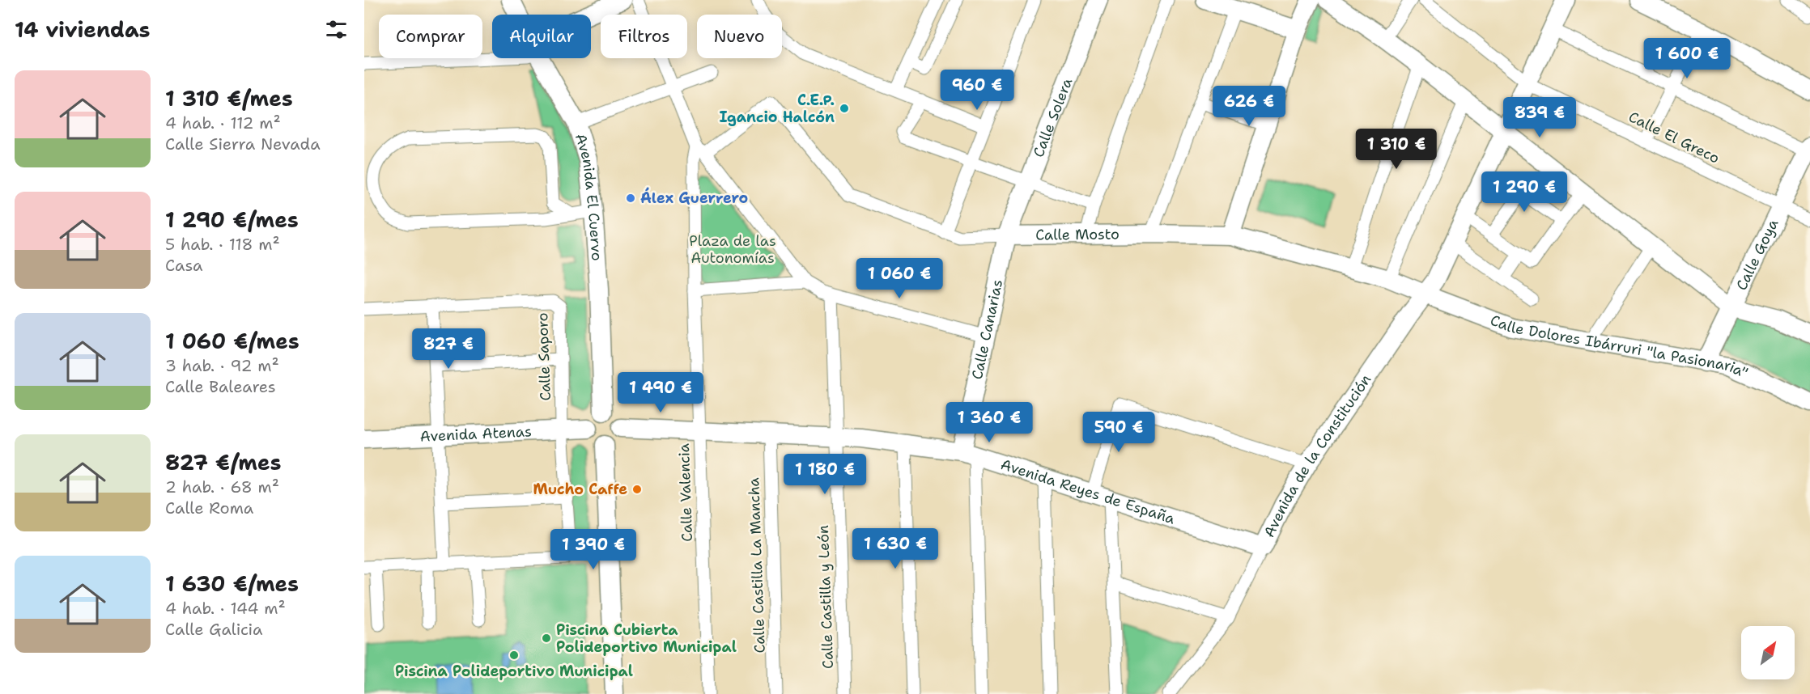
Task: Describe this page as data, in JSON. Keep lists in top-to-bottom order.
{
  "streets": {
    "street": [
      "Calle Solera",
      "Calle El Greco",
      "Avenida El Cuervo",
      "Calle Mosto",
      "Calle Goya",
      "Calle Canarias",
      "Calle Dolores Ibárruri \"la Pasionaria\"",
      "Calle Saporo",
      "Avenida Atenas",
      "Avenida de la Constitución",
      "Calle Valencia",
      "Avenida Reyes de España",
      "Calle Castilla La Mancha",
      "Calle Castilla y León"
    ]
  },
  "crossings": [
    ["Calle Solera", "Calle Mosto"],
    ["Calle Solera", "Calle Canarias"],
    ["Calle El Greco", "Calle Goya"],
    ["Calle El Greco", "Avenida de la Constitución"],
    ["Avenida El Cuervo", "Avenida Atenas"],
    ["Avenida El Cuervo", "Avenida Reyes de España"],
    ["Calle Mosto", "Calle Canarias"],
    ["Calle Mosto", "Calle Dolores Ibárruri \"la Pasionaria\""],
    ["Calle Mosto", "Avenida de la Constitución"],
    ["Calle Goya", "Calle Dolores Ibárruri \"la Pasionaria\""],
    ["Calle Canarias", "Avenida Reyes de España"],
    ["Calle Dolores Ibárruri \"la Pasionaria\"", "Avenida de la Constitución"],
    ["Calle Saporo", "Avenida Atenas"],
    ["Avenida Atenas", "Avenida Reyes de España"],
    ["Avenida de la Constitución", "Avenida Reyes de España"],
    ["Calle Valencia", "Avenida Reyes de España"],
    ["Avenida Reyes de España", "Calle Castilla La Mancha"],
    ["Avenida Reyes de España", "Calle Castilla y León"]
  ],
  "parks": ["Plaza de las Autonomías"],
  "places": [
    "C.E.P. Igancio Halcón",
    "Álex Guerrero",
    "Mucho Caffe",
    "Piscina Cubierta Polideportivo Municipal",
    "Piscina Polideportivo Municipal"
  ],
  "north": "top right",
  "page": {
    "heading": "14 viviendas",
    "chip": [
      "Comprar",
      "Alquilar",
      "Filtros",
      "Nuevo"
    ],
    "price": [
      "1 600 €",
      "960 €",
      "626 €",
      "839 €",
      "1 310 €",
      "1 290 €",
      "1 060 €",
      "827 €",
      "1 490 €",
      "1 360 €",
      "590 €",
      "1 180 €",
      "1 630 €",
      "1 390 €"
    ],
    "list": [
      {
        "name": "1 310 €/mes",
        "note": "4 hab. · 112 m² · Calle Sierra Nevada"
      },
      {
        "name": "1 290 €/mes",
        "note": "5 hab. · 118 m² · Casa"
      },
      {
        "name": "1 060 €/mes",
        "note": "3 hab. · 92 m² · Calle Baleares"
      },
      {
        "name": "827 €/mes",
        "note": "2 hab. · 68 m² · Calle Roma"
      },
      {
        "name": "1 630 €/mes",
        "note": "4 hab. · 144 m² · Calle Galicia"
      }
    ]
  }
}
